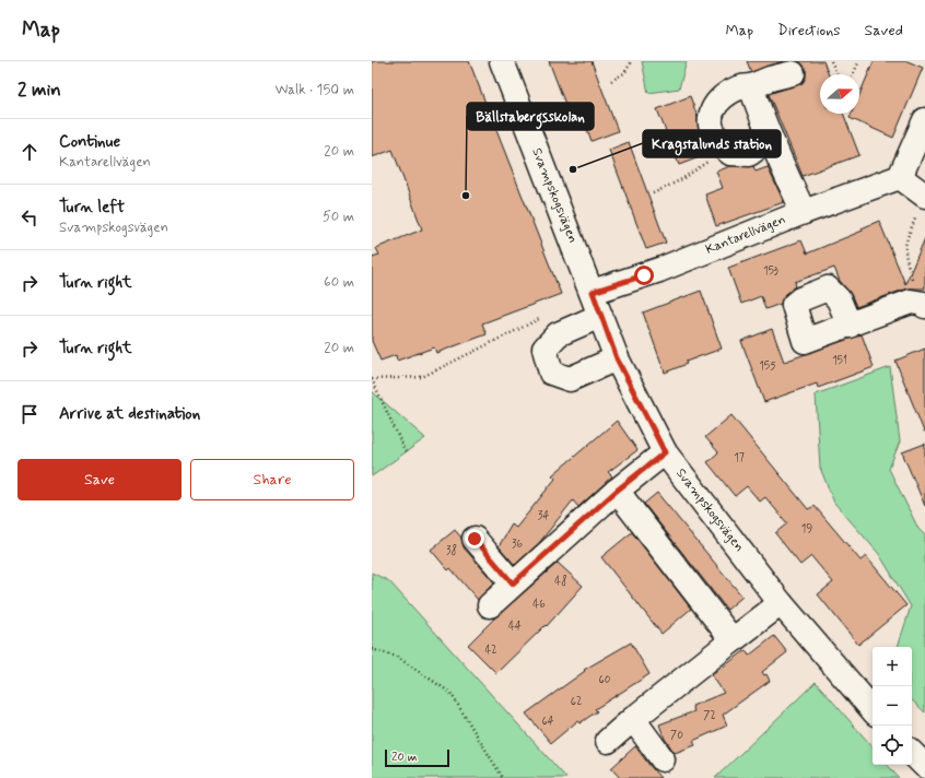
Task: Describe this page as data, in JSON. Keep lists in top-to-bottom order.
{
  "streets": {
    "street": ["Svampskogsvägen", "Kantarellvägen"]
  },
  "crossings": [
    ["Svampskogsvägen", "Kantarellvägen"]
  ],
  "places": ["Kragstalunds station", "Bällstabergsskolan"],
  "house_numbers": [
    "153",
    "151",
    "155",
    "17",
    "34",
    "19",
    "36",
    "38",
    "48",
    "46",
    "44",
    "42",
    "60",
    "62",
    "72",
    "64",
    "70"
  ],
  "scale_bar": "20 m",
  "north": "right",
  "page": {
    "header": "Map",
    "nav": ["Map", "Directions", "Saved"],
    "heading": ["2 min", "Walk · 150 m"],
    "list": [
      ["Continue", "Kantarellvägen", "20 m"],
      ["Turn left", "Svampskogsvägen", "50 m"],
      ["Turn right", "60 m"],
      ["Turn right", "20 m"],
      "Arrive at destination"
    ],
    "buttons": ["Save", "Share"],
    "map_buttons": ["+", "−"],
    "scale": "20 m"
  }
}
